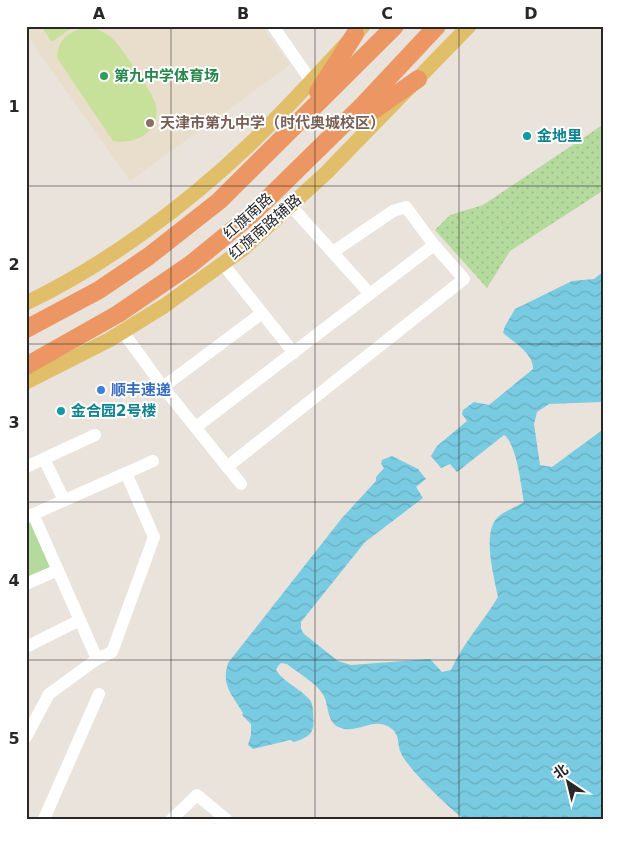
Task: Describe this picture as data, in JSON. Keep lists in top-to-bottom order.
{
  "streets": {
    "highway": ["红旗南路"],
    "main road": ["红旗南路辅路"]
  },
  "places": [
    "第九中学体育场",
    "天津市第九中学（时代奥城校区）",
    "金地里",
    "顺丰速递",
    "金合园2号楼"
  ],
  "north": "top left",
  "grid": {
    "columns": [
      "A",
      "B",
      "C",
      "D"
    ],
    "rows": [
      "1",
      "2",
      "3",
      "4",
      "5"
    ]
  }
}
